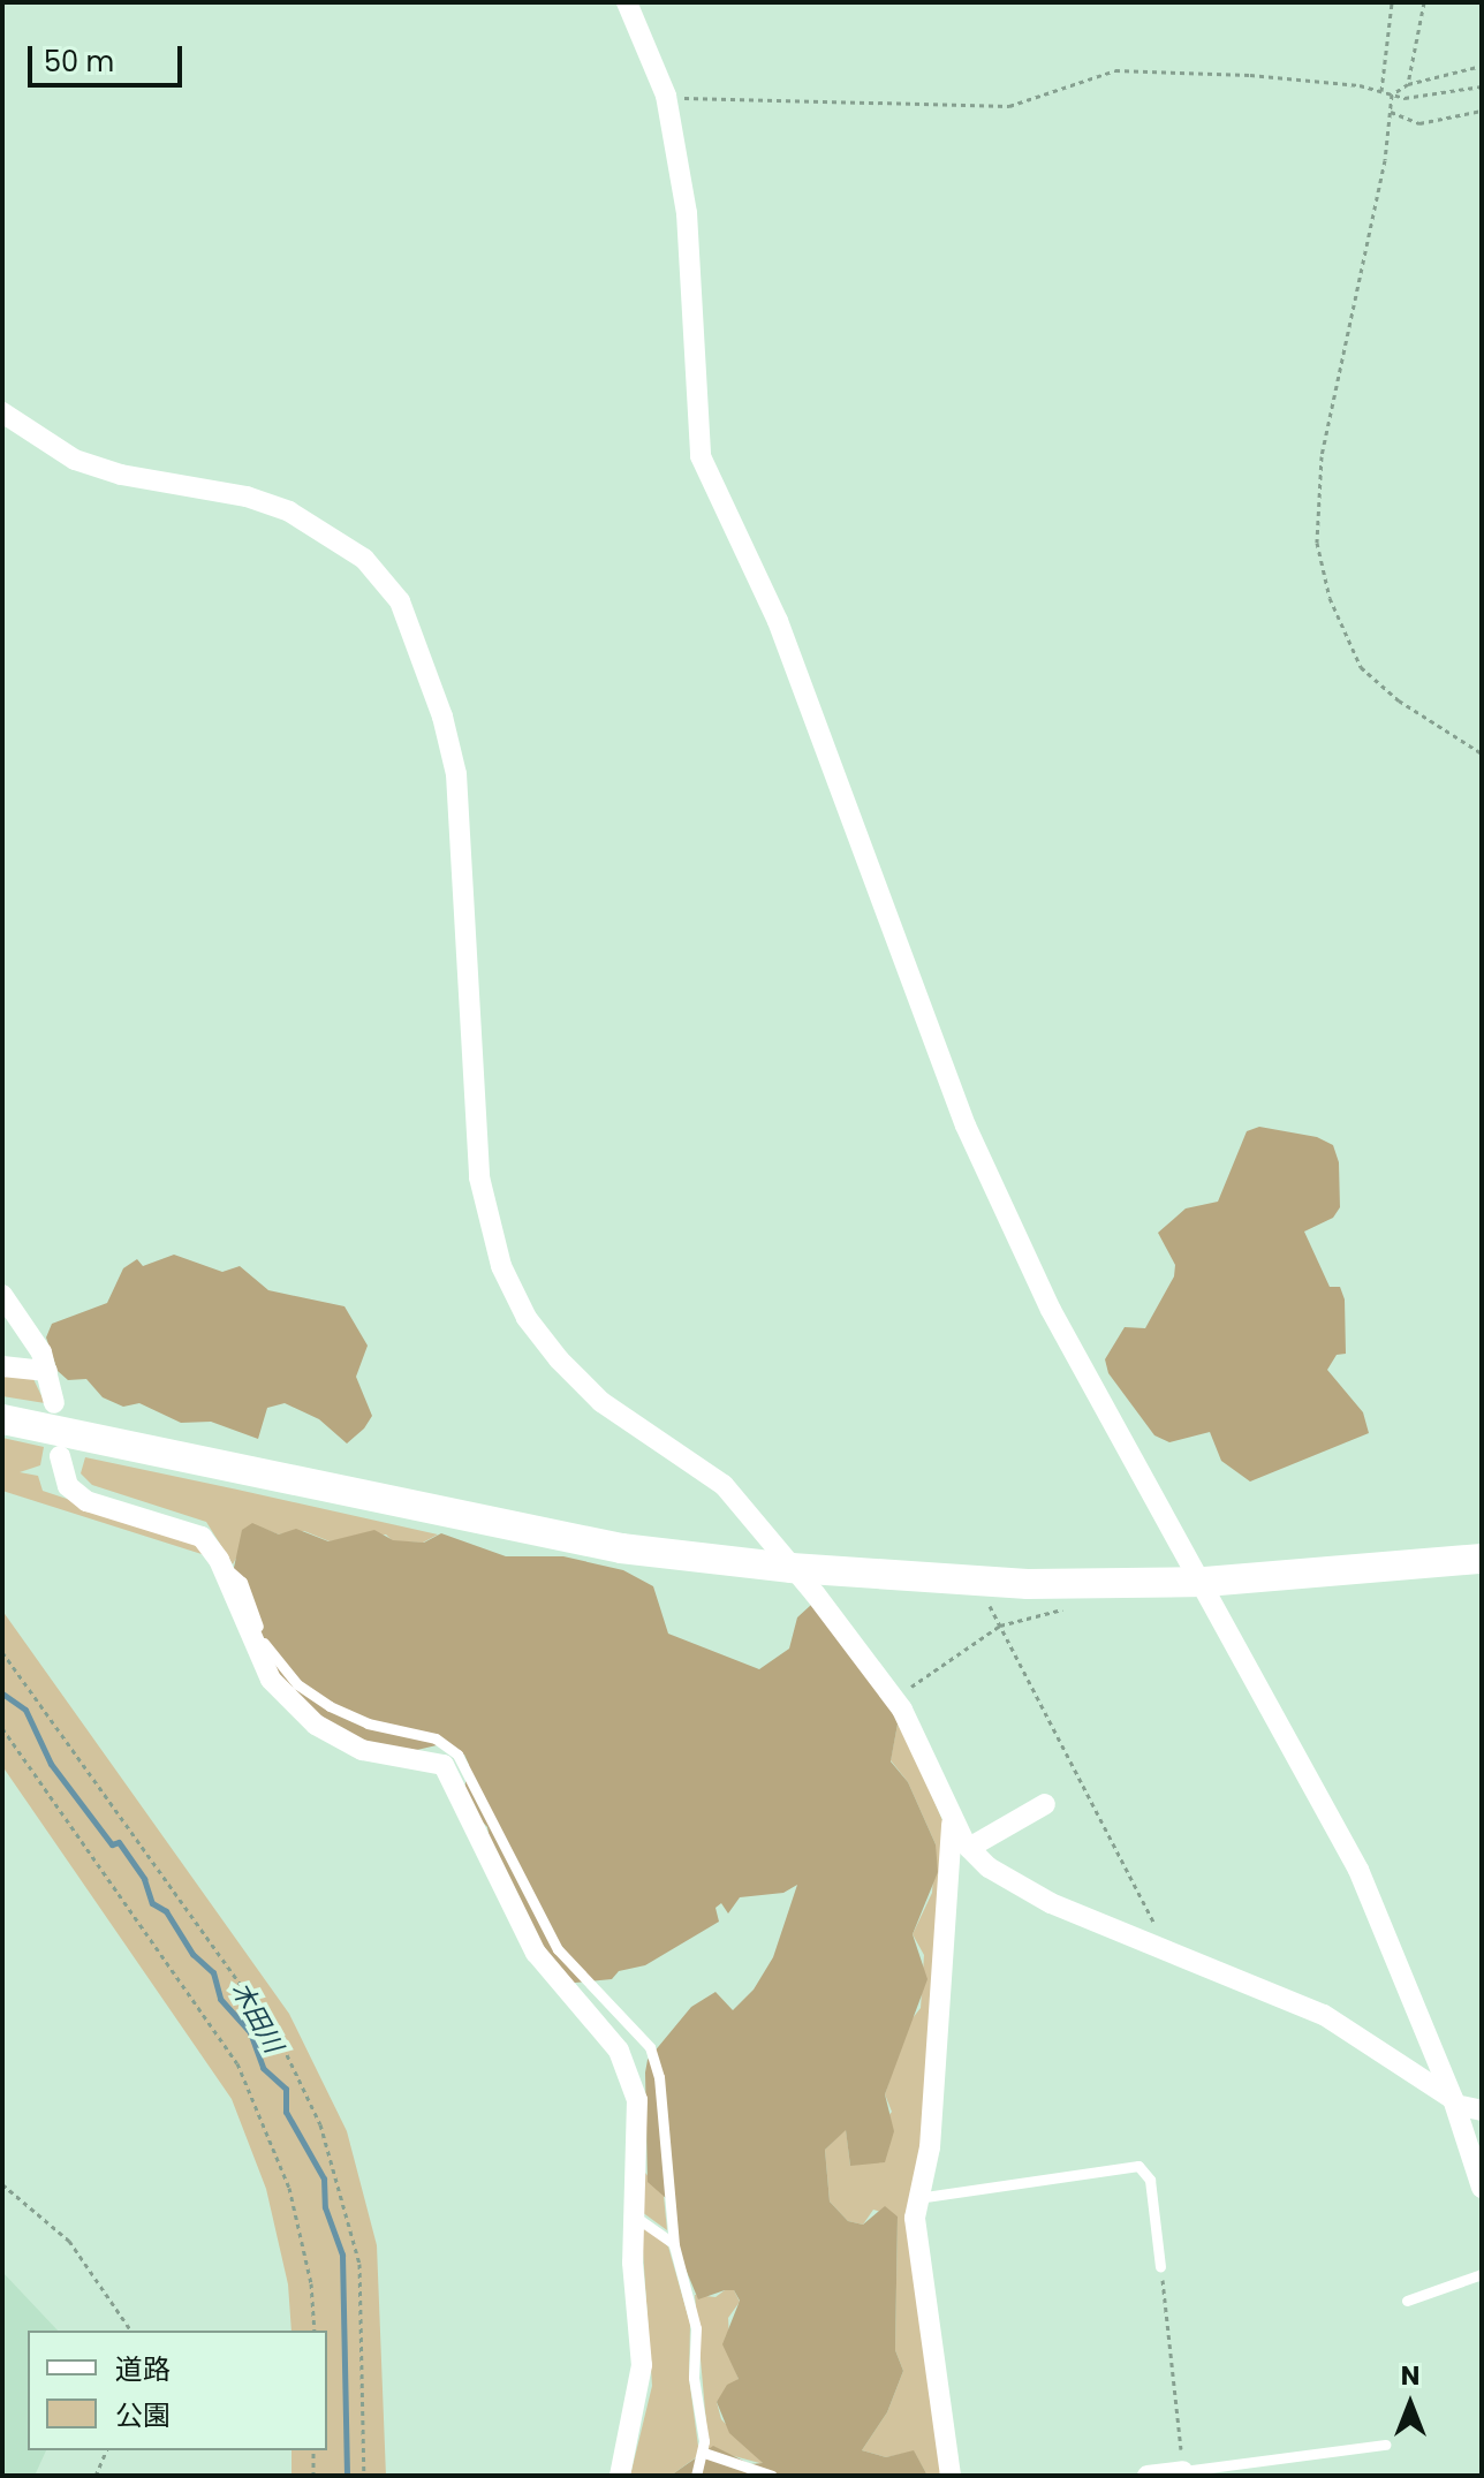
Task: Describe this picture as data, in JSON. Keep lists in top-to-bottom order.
{
  "water": ["木田川"],
  "legend": ["道路", "公園"],
  "scale_bar": "50 m",
  "north": "top"
}
